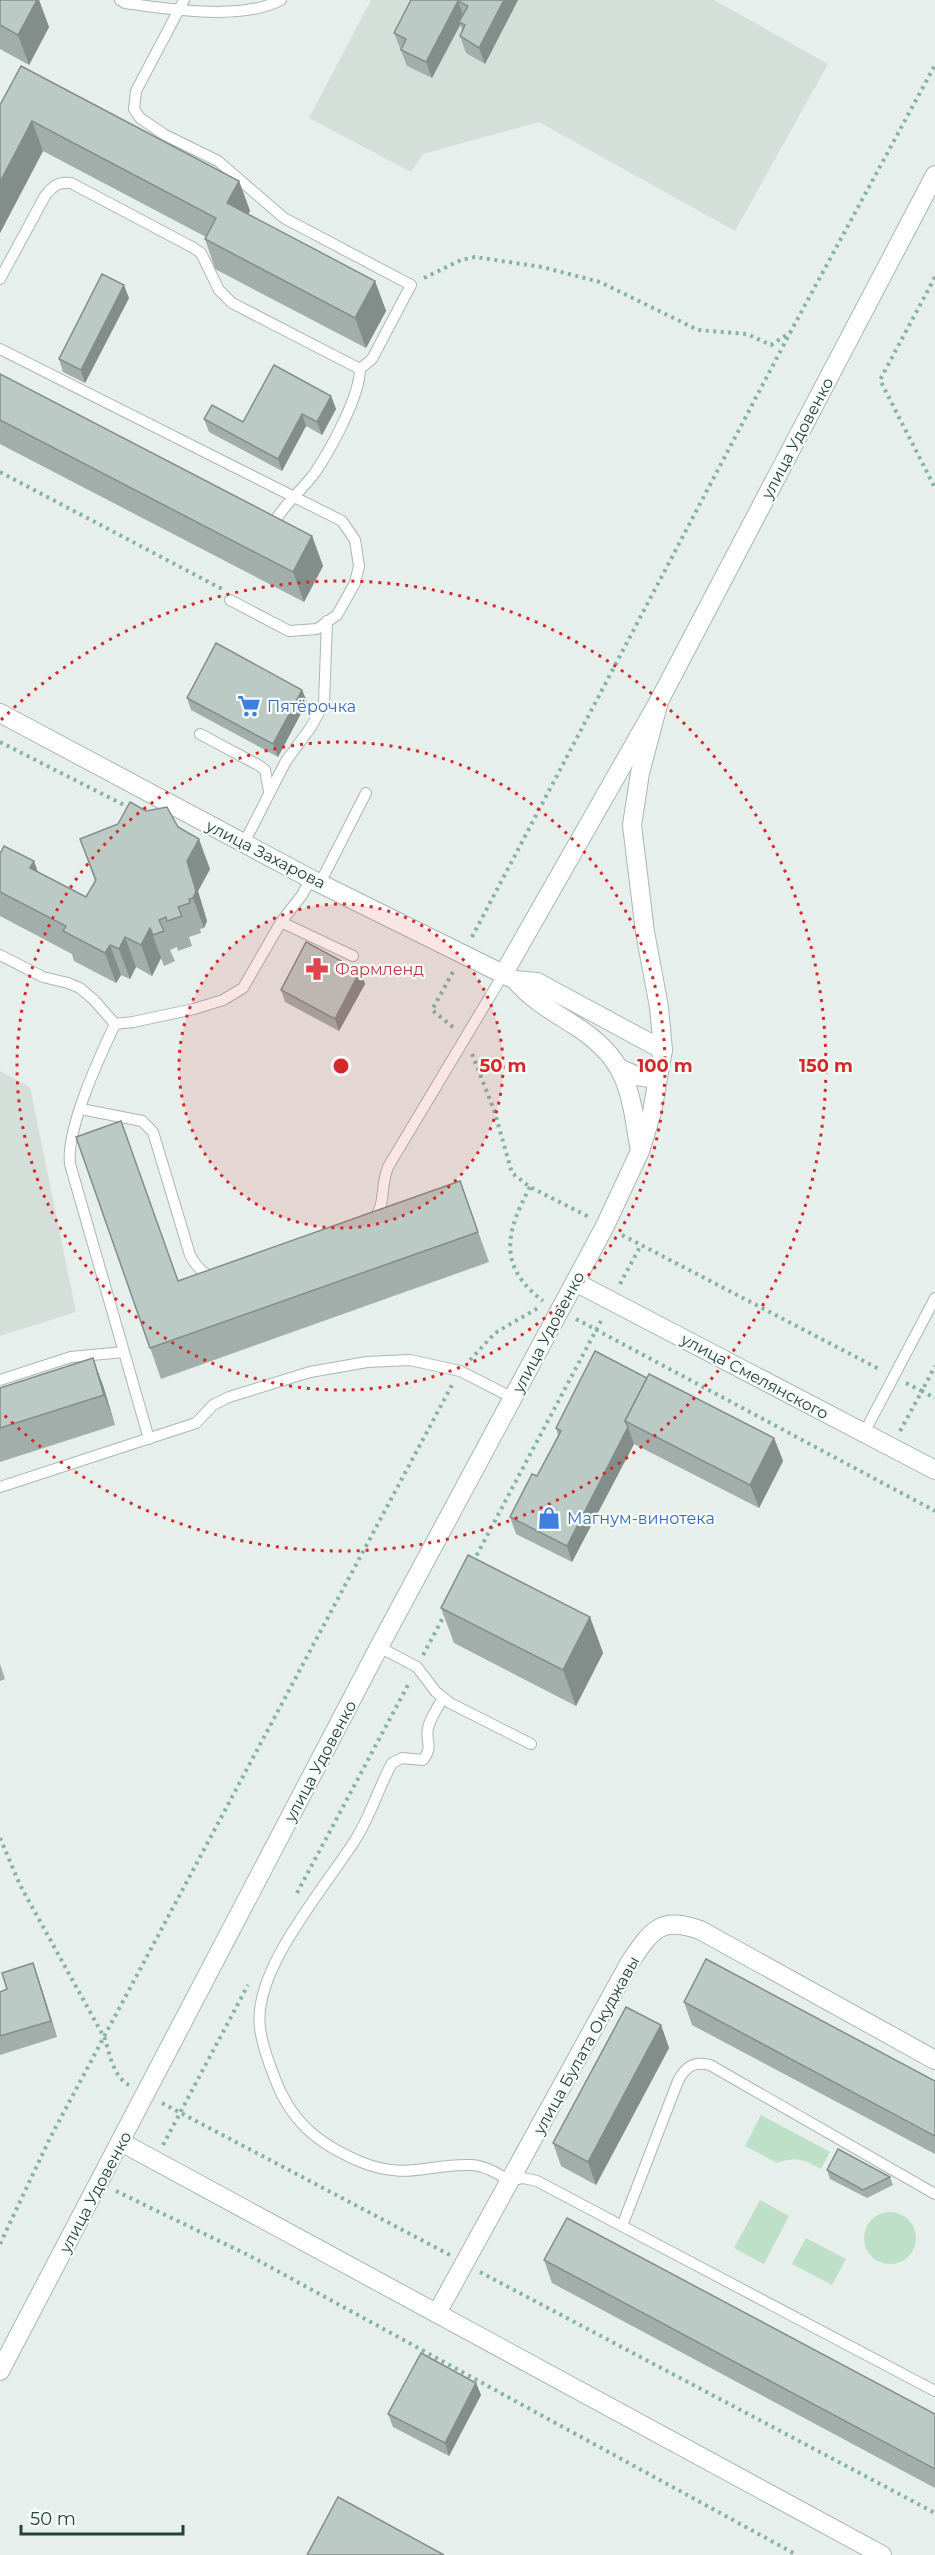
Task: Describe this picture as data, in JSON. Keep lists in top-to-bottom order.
{
  "streets": {
    "street": [
      "улица Удовенко",
      "улица Захарова",
      "улица Смелянского",
      "улица Булата Окуджавы"
    ]
  },
  "crossings": [
    ["улица Удовенко", "улица Захарова"],
    ["улица Удовенко", "улица Смелянского"]
  ],
  "places": {
    "supermarket": ["Пятёрочка"],
    "pharmacy": ["Фармленд"],
    "shop": ["Магнум-винотека"]
  },
  "scale_bar": "50 m",
  "rings": ["50 m", "100 m", "150 m"]
}
